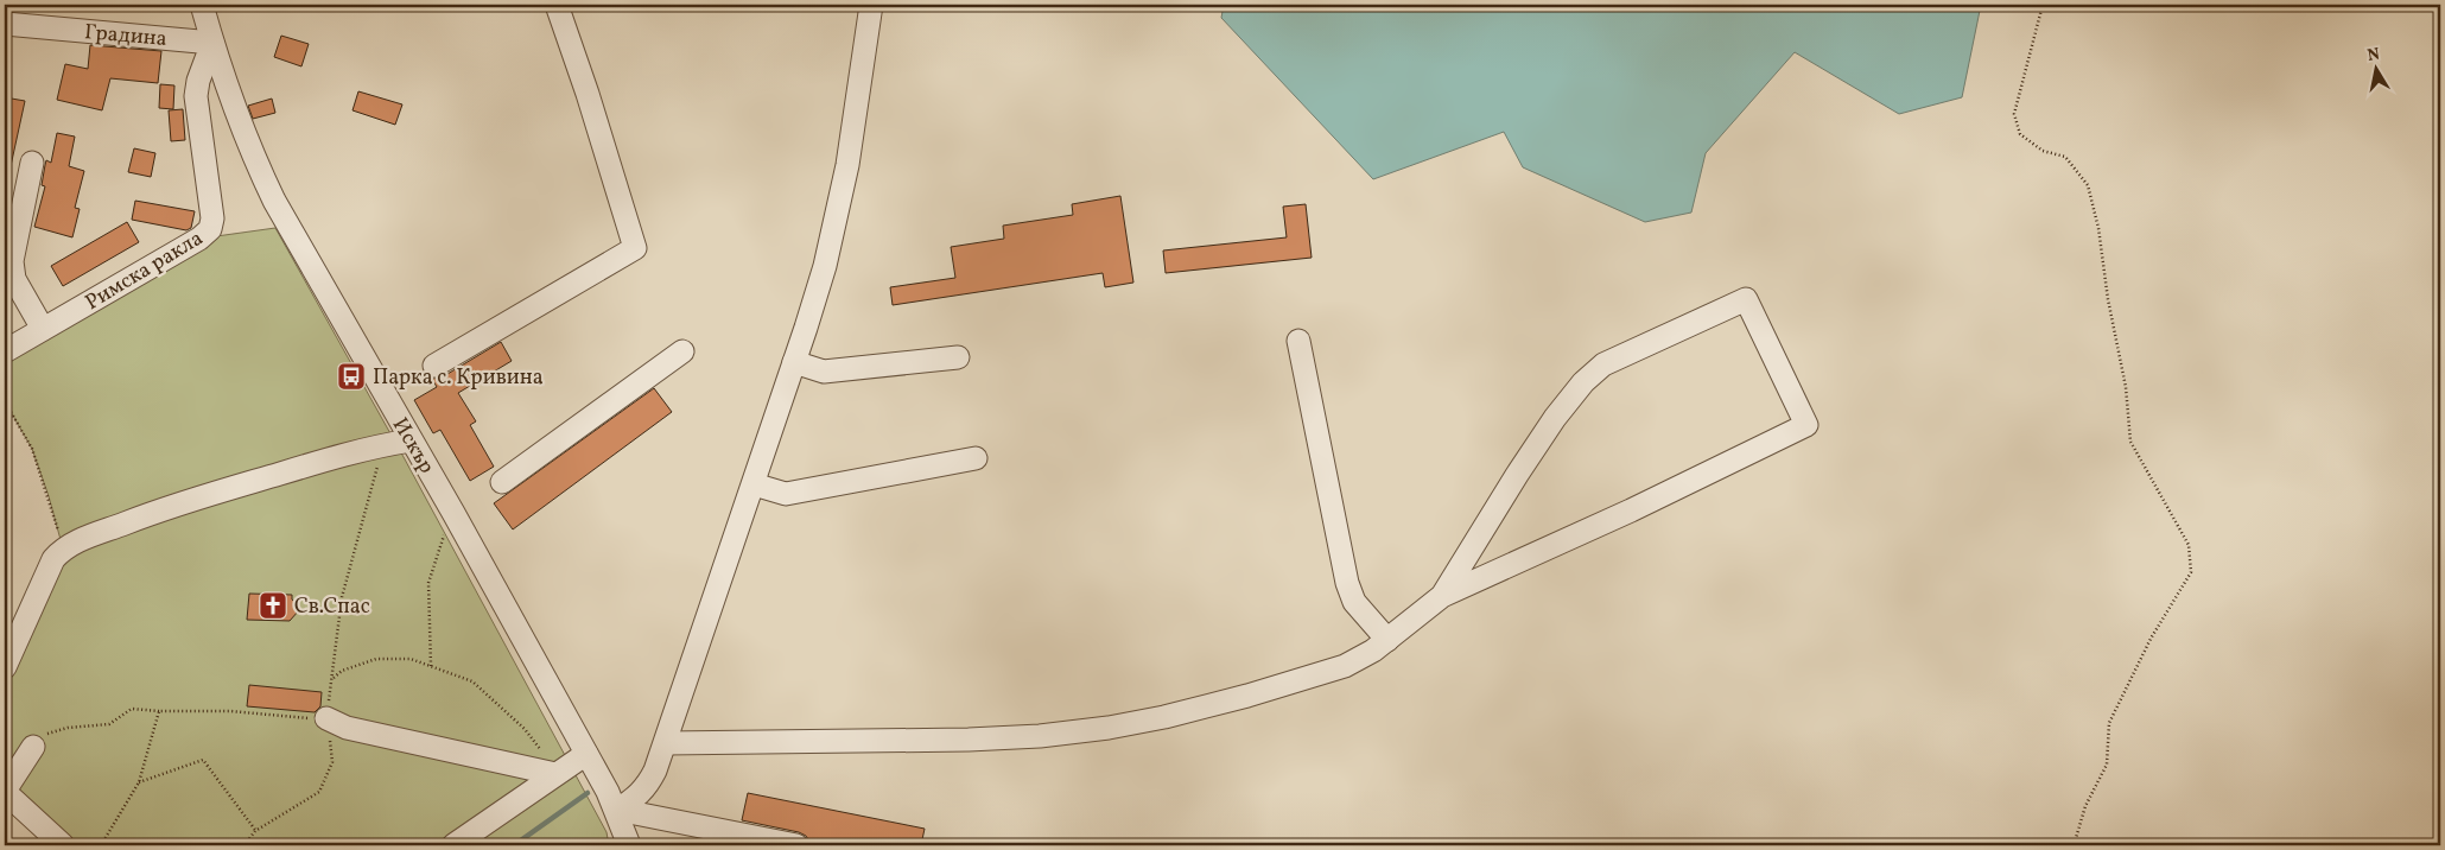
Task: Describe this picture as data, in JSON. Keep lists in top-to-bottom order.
{
  "streets": {
    "street": ["Градина", "Римска ракла", "Искър"]
  },
  "crossings": [
    ["Градина", "Римска ракла"],
    ["Градина", "Искър"],
    ["Римска ракла", "Искър"]
  ],
  "places": {
    "bus stop": ["Парка с. Кривина"],
    "church": ["Св.Спас"]
  },
  "north": "top"
}
